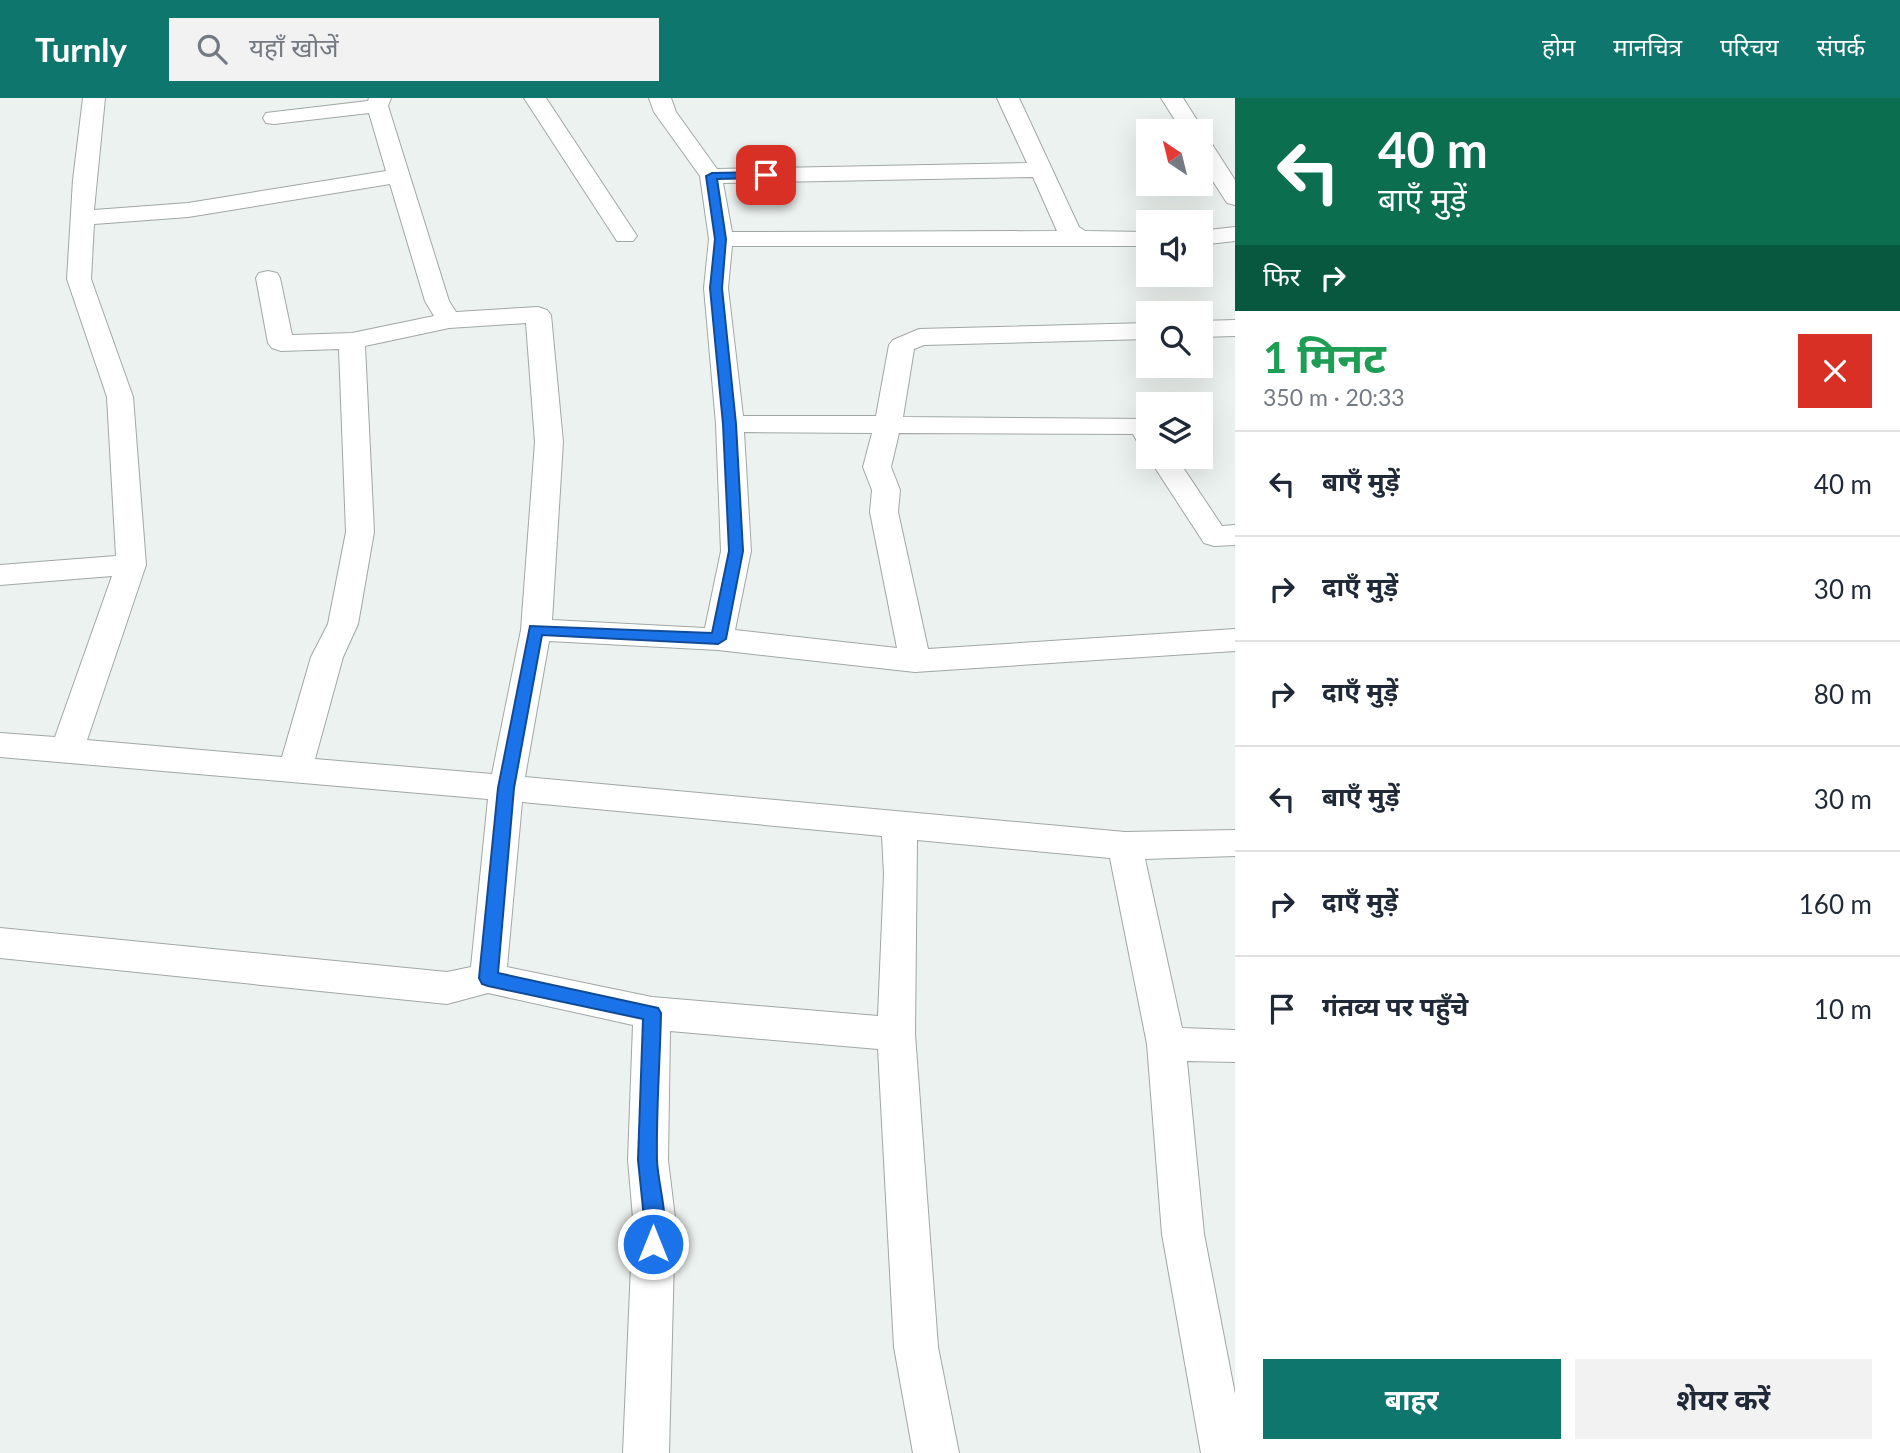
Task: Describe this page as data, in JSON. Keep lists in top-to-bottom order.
{
  "north": "top left",
  "page": {
    "header": "Turnly",
    "search": "यहाँ खोजें",
    "nav": [
      "होम",
      "मानचित्र",
      "परिचय",
      "संपर्क"
    ],
    "turn": ["40 m", "बाएँ मुड़ें"],
    "then": "फिर",
    "heading": ["1 मिनट", "350 m · 20:33"],
    "list": [
      {
        "name": "बाएँ मुड़ें",
        "value": "40 m"
      },
      {
        "name": "दाएँ मुड़ें",
        "value": "30 m"
      },
      {
        "name": "दाएँ मुड़ें",
        "value": "80 m"
      },
      {
        "name": "बाएँ मुड़ें",
        "value": "30 m"
      },
      {
        "name": "दाएँ मुड़ें",
        "value": "160 m"
      },
      {
        "name": "गंतव्य पर पहुँचे",
        "value": "10 m"
      }
    ],
    "buttons": ["बाहर", "शेयर करें"]
  }
}
